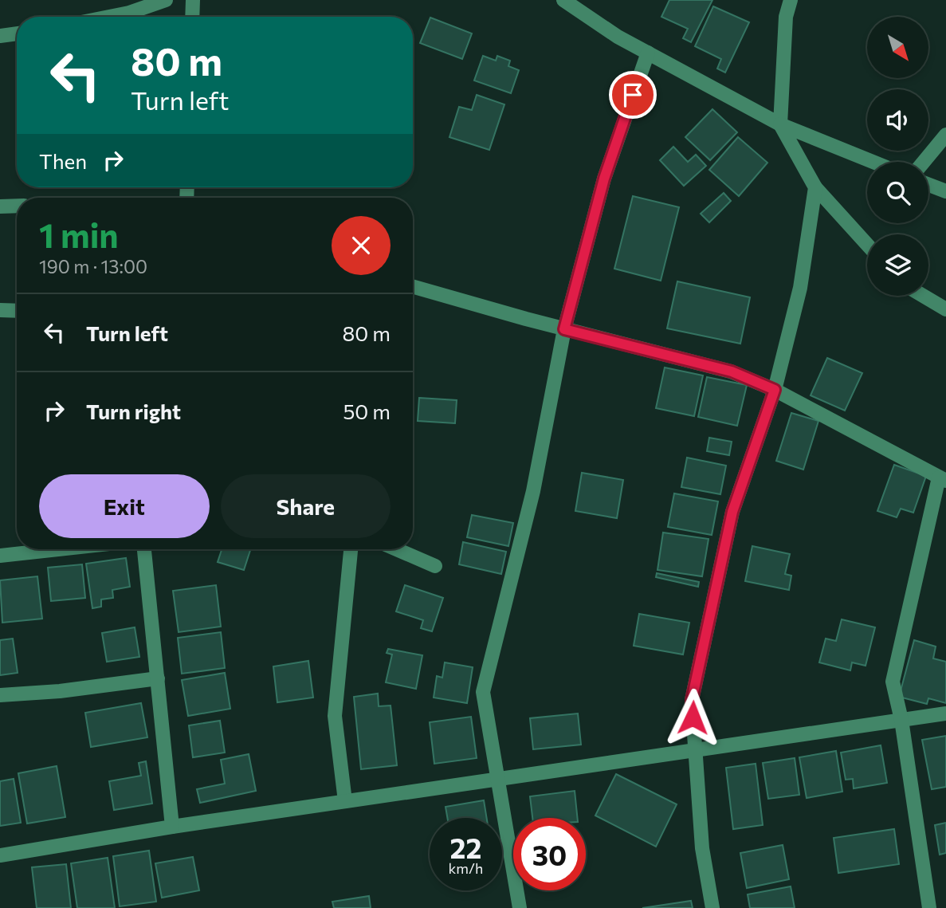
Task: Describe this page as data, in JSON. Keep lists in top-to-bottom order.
{
  "north": "bottom right",
  "page": {
    "turn": ["80 m", "Turn left"],
    "then": "Then",
    "heading": ["1 min", "190 m · 13:00"],
    "list": [
      {
        "name": "Turn left",
        "value": "80 m"
      },
      {
        "name": "Turn right",
        "value": "50 m"
      }
    ],
    "buttons": ["Exit", "Share"],
    "speed": "22 km/h",
    "limit": "30"
  }
}
